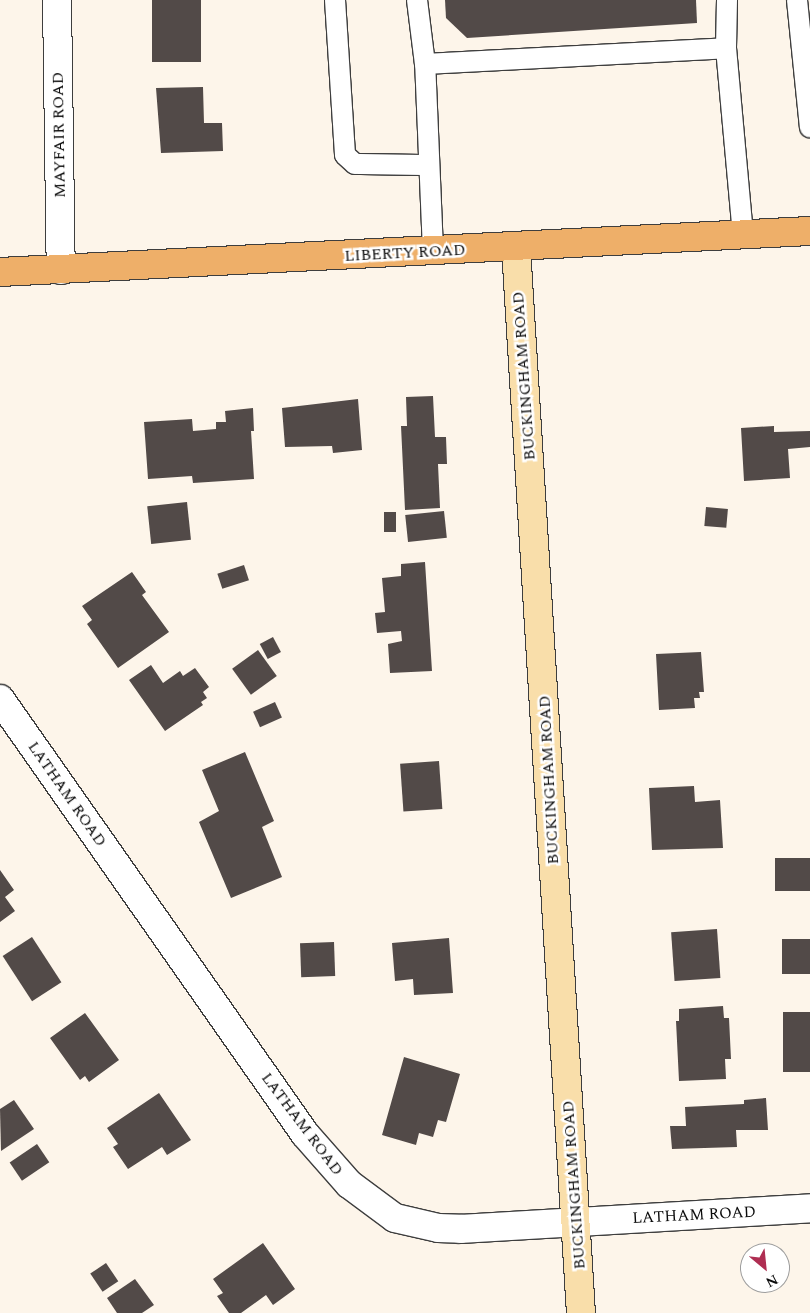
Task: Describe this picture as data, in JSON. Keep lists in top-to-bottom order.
{
  "streets": {
    "main road": ["LIBERTY ROAD"],
    "street": ["MAYFAIR ROAD", "BUCKINGHAM ROAD", "LATHAM ROAD"]
  },
  "crossings": [
    ["MAYFAIR ROAD", "LIBERTY ROAD"],
    ["LIBERTY ROAD", "BUCKINGHAM ROAD"],
    ["BUCKINGHAM ROAD", "LATHAM ROAD"]
  ],
  "north": "bottom right"
}
